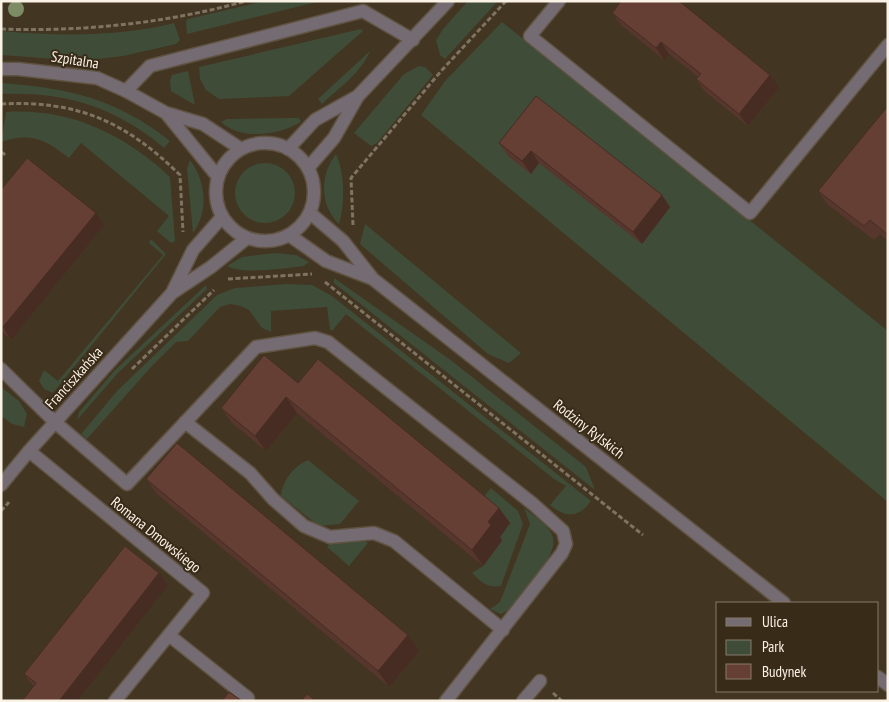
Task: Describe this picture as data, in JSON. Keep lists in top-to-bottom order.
{
  "streets": {
    "street": [
      "Szpitalna",
      "Franciszkańska",
      "Rodziny Rylskich",
      "Romana Dmowskiego"
    ]
  },
  "crossings": [
    ["Szpitalna", "Franciszkańska"],
    ["Szpitalna", "Rodziny Rylskich"],
    ["Franciszkańska", "Rodziny Rylskich"],
    ["Franciszkańska", "Romana Dmowskiego"]
  ],
  "legend": ["Ulica", "Park", "Budynek"]
}
